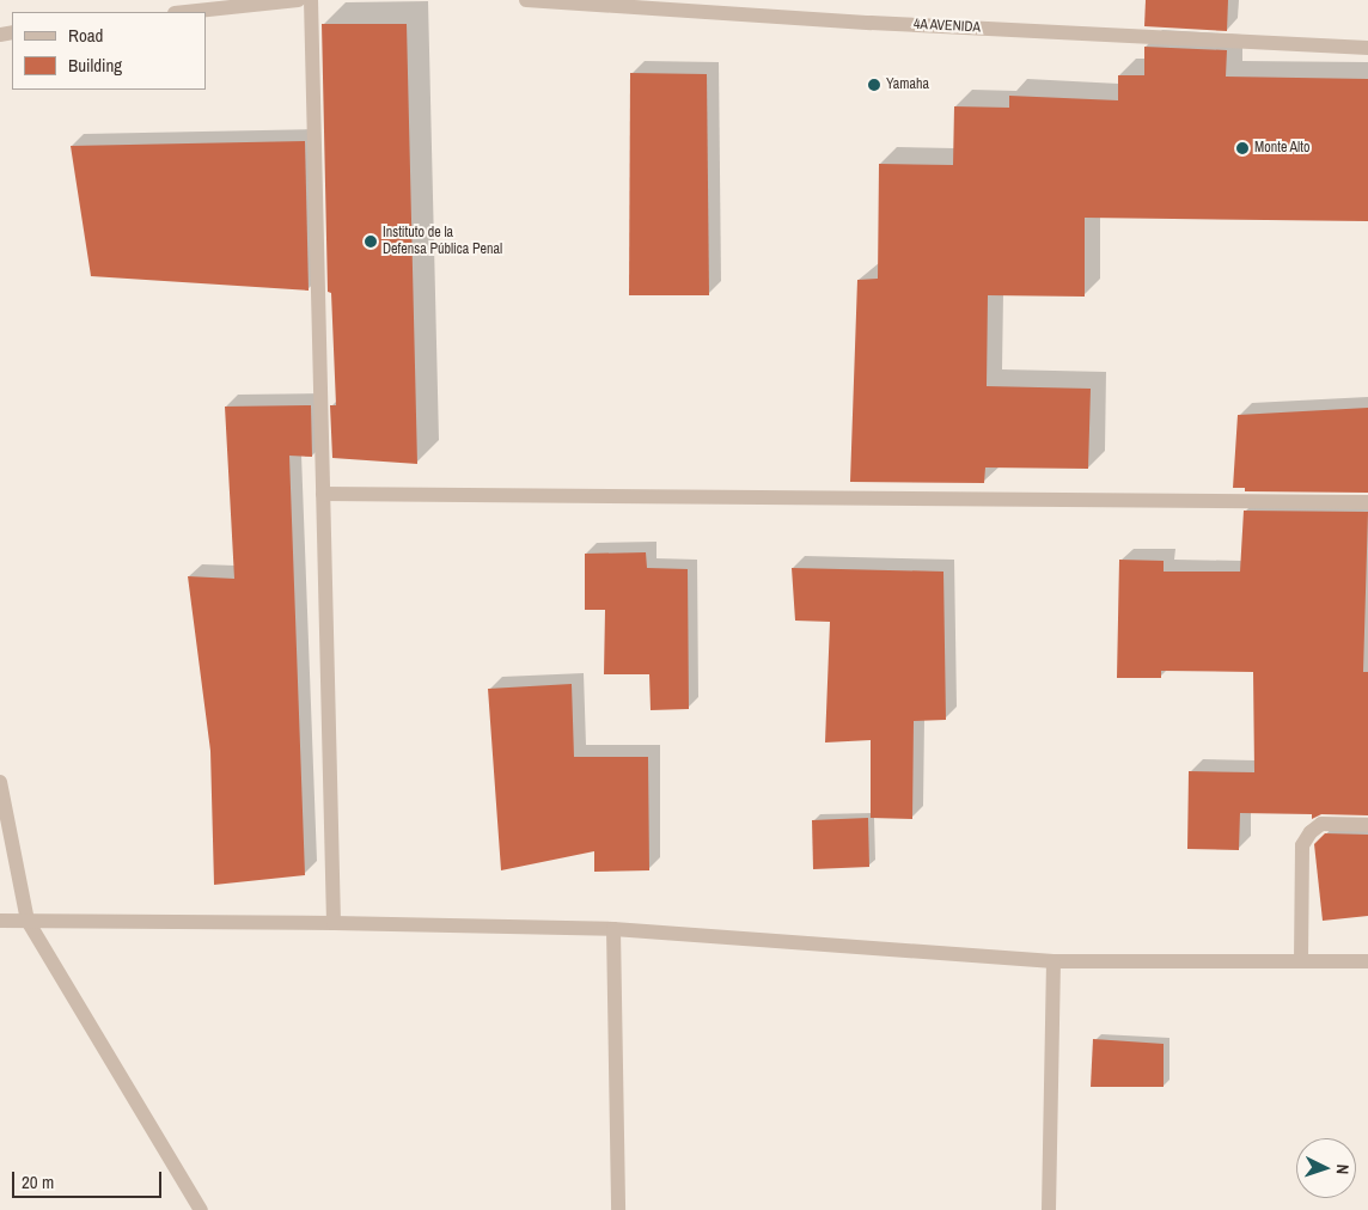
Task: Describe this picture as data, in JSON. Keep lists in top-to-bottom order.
{
  "streets": {
    "street": ["4A AVENIDA"]
  },
  "places": ["Yamaha", "Monte Alto", "Instituto de la Defensa Pública Penal"],
  "legend": ["Road", "Building"],
  "scale_bar": "20 m",
  "north": "right"
}
